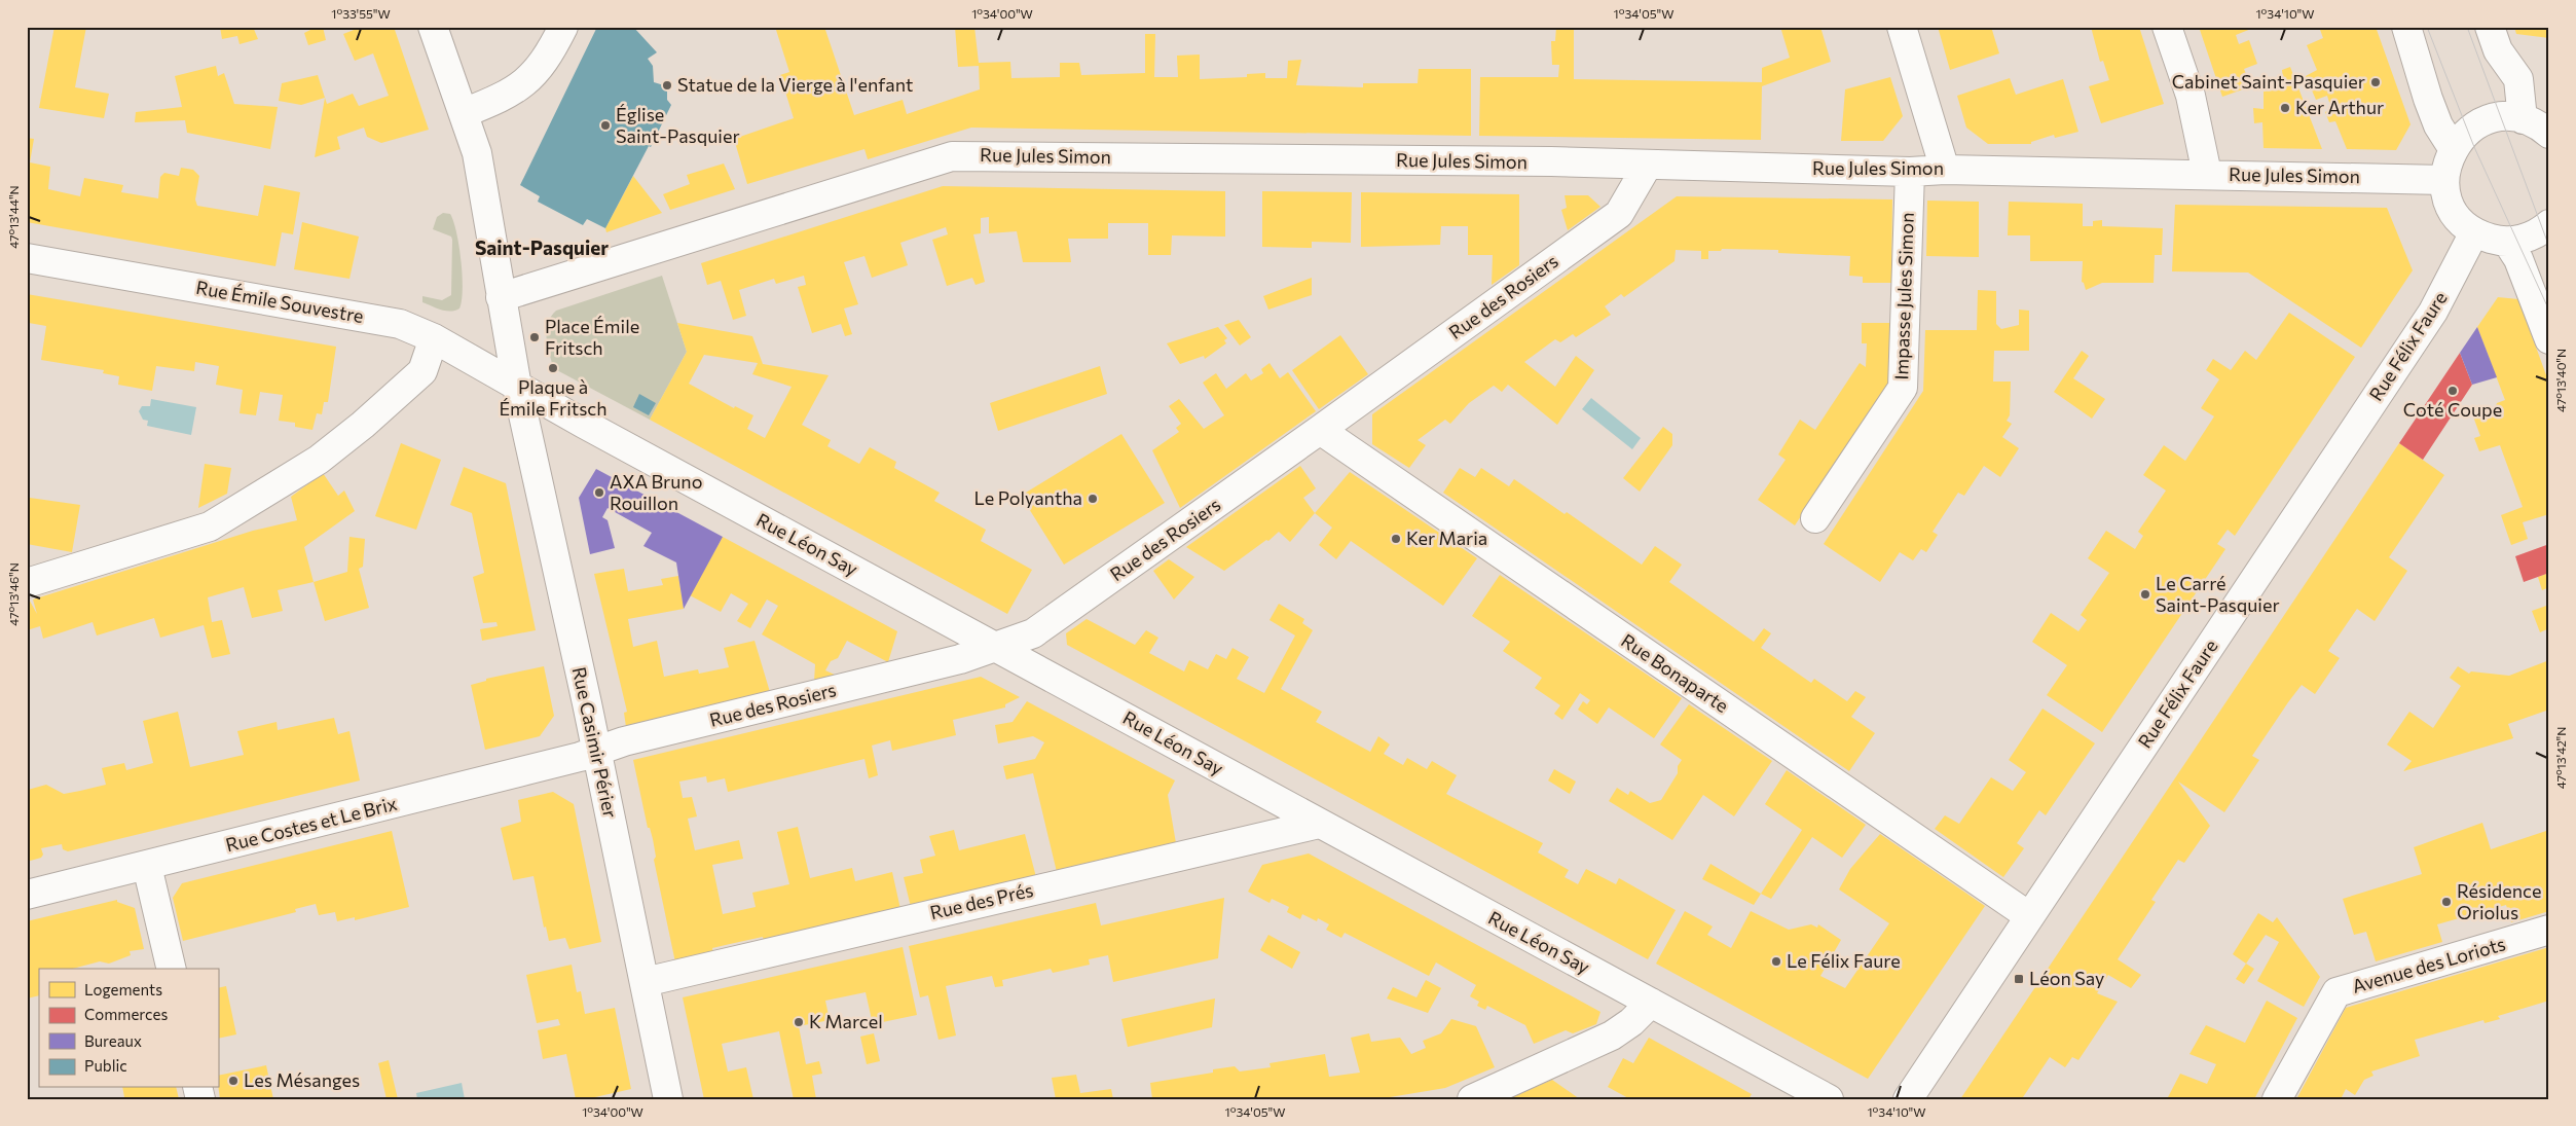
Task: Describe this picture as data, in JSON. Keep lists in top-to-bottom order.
{
  "streets": {
    "street": [
      "Rue Jules Simon",
      "Impasse Jules Simon",
      "Rue des Rosiers",
      "Rue Émile Souvestre",
      "Rue Félix Faure",
      "Rue Léon Say",
      "Rue Bonaparte",
      "Rue Casimir Périer",
      "Rue Costes et Le Brix",
      "Rue des Prés",
      "Avenue des Loriots"
    ]
  },
  "crossings": [
    ["Rue Jules Simon", "Impasse Jules Simon"],
    ["Rue Jules Simon", "Rue des Rosiers"],
    ["Rue Jules Simon", "Rue Casimir Périer"],
    ["Rue des Rosiers", "Rue Léon Say"],
    ["Rue des Rosiers", "Rue Bonaparte"],
    ["Rue des Rosiers", "Rue Casimir Périer"],
    ["Rue des Rosiers", "Rue Costes et Le Brix"],
    ["Rue Émile Souvestre", "Rue Léon Say"],
    ["Rue Émile Souvestre", "Rue Casimir Périer"],
    ["Rue Félix Faure", "Rue Bonaparte"],
    ["Rue Léon Say", "Rue Casimir Périer"],
    ["Rue Léon Say", "Rue des Prés"],
    ["Rue Casimir Périer", "Rue Costes et Le Brix"],
    ["Rue Casimir Périer", "Rue des Prés"]
  ],
  "districts": ["Saint-Pasquier"],
  "places": {
    "other": [
      "Cabinet Saint-Pasquier",
      "Statue de la Vierge à l'enfant",
      "Ker Arthur",
      "Église Saint-Pasquier",
      "Place Émile Fritsch",
      "Plaque à Émile Fritsch",
      "Coté Coupe",
      "AXA Bruno Rouillon",
      "Le Polyantha",
      "Ker Maria",
      "Le Carré Saint-Pasquier",
      "Résidence Oriolus",
      "Le Félix Faure",
      "K Marcel",
      "Les Mésanges"
    ],
    "transit": ["Léon Say"]
  },
  "legend": [
    "Logements",
    "Commerces",
    "Bureaux",
    "Public"
  ],
  "coordinates": [
    "1°33'55\"W",
    "1°34'00\"W",
    "1°34'05\"W",
    "1°34'10\"W",
    "47°13'44\"N",
    "47°13'40\"N",
    "47°13'46\"N",
    "47°13'42\"N"
  ]
}
